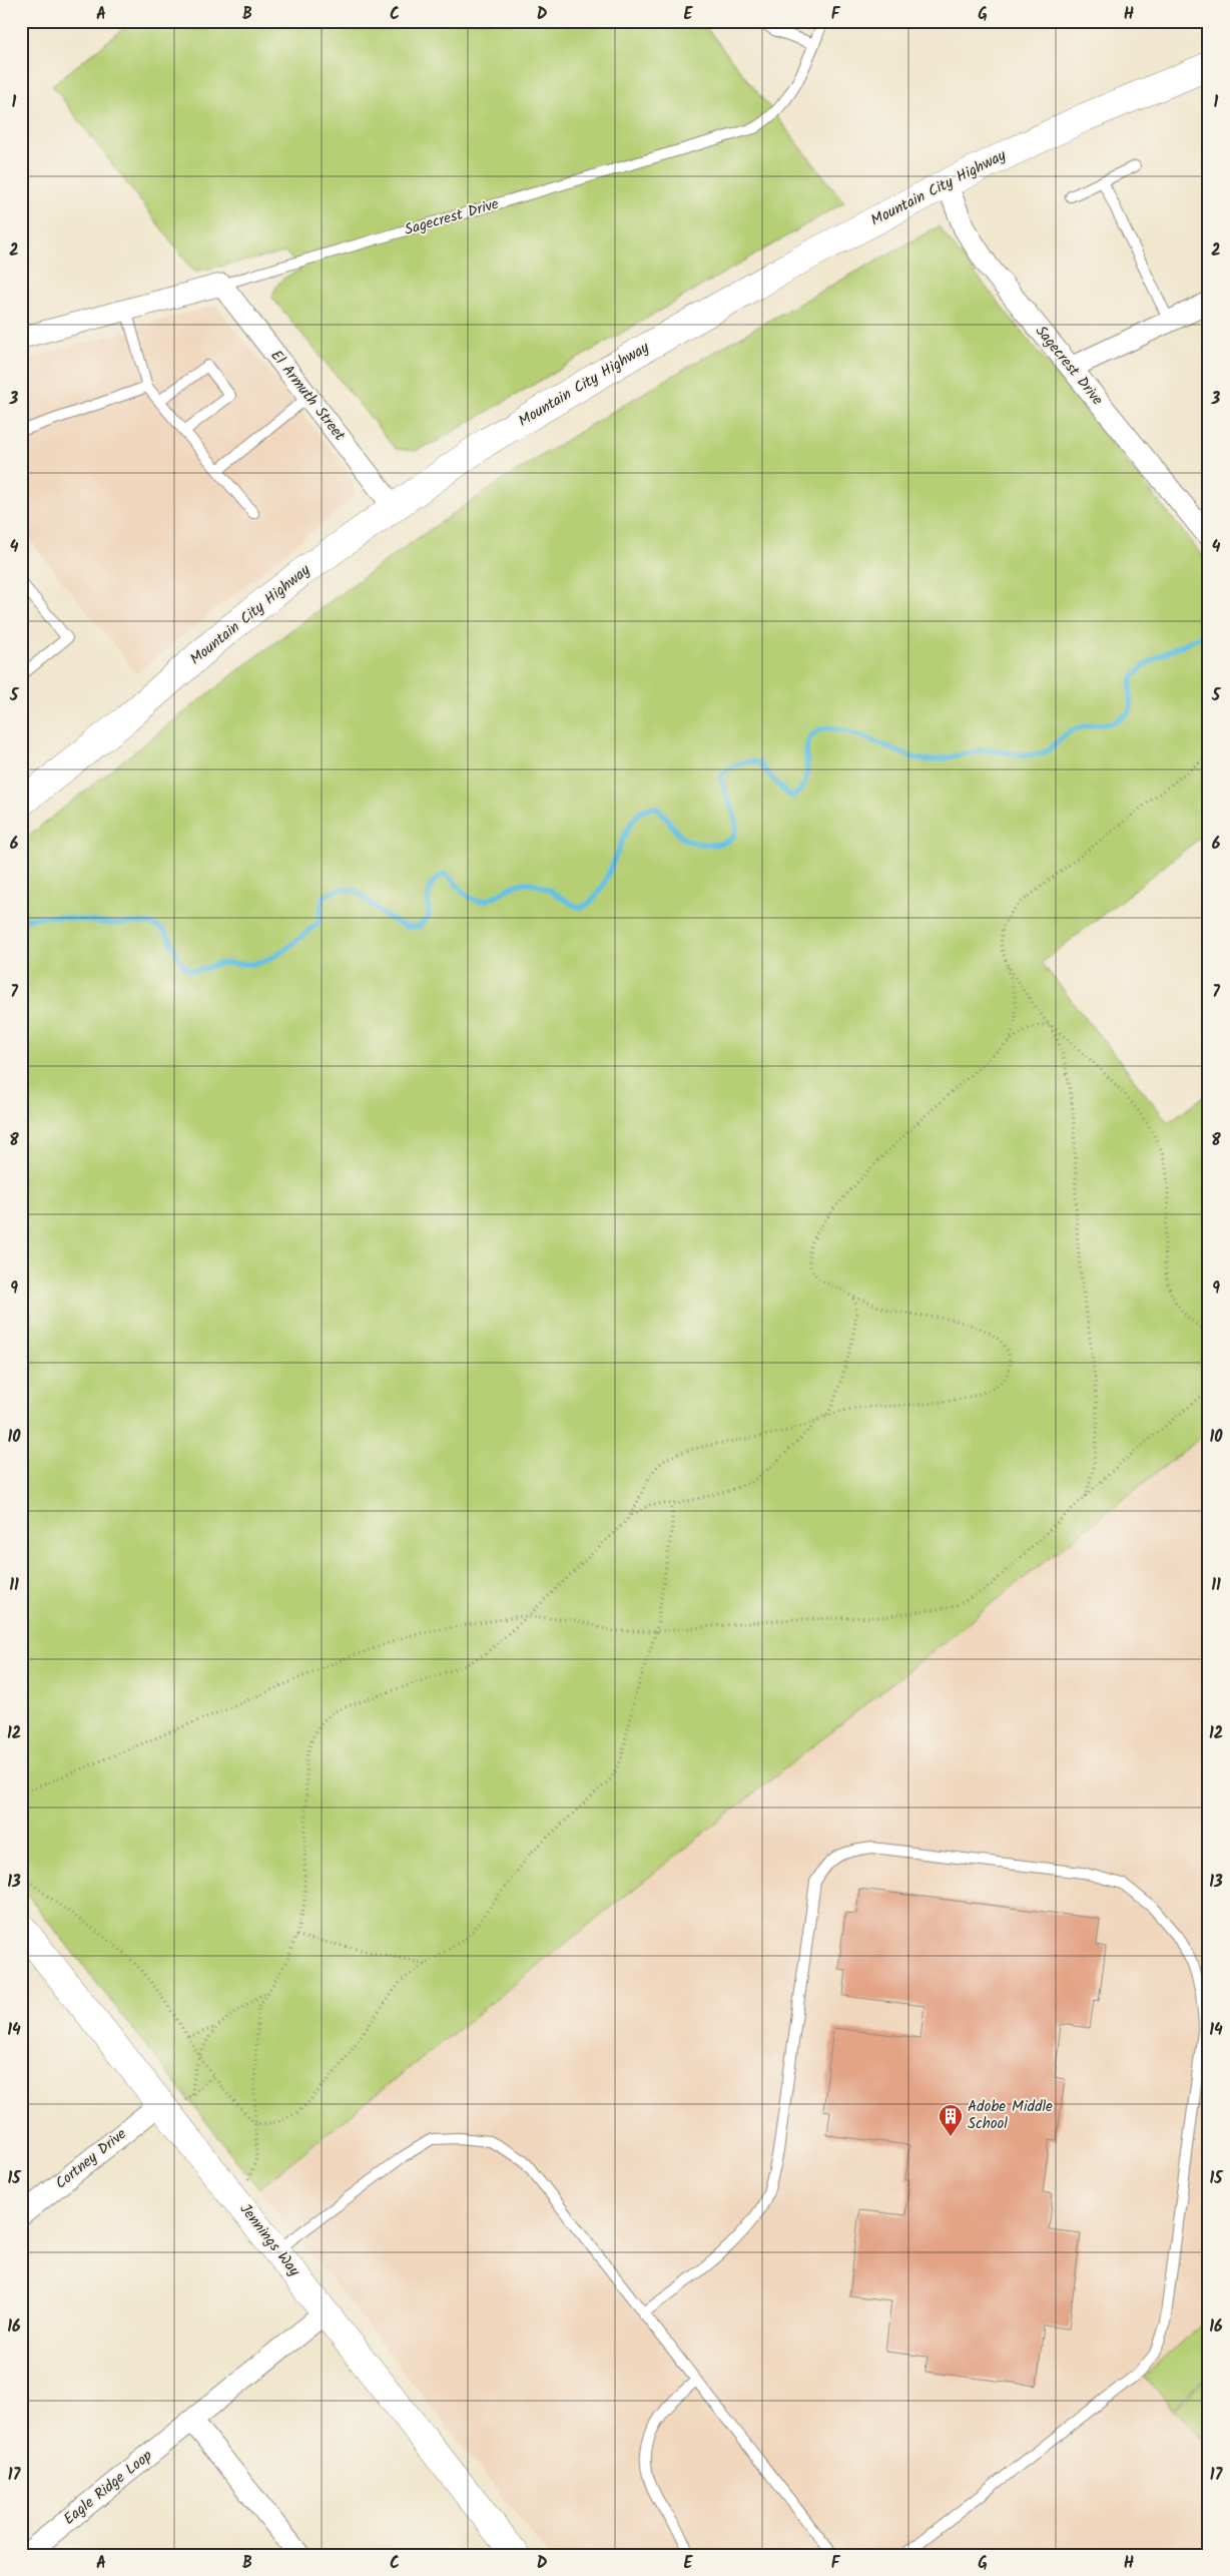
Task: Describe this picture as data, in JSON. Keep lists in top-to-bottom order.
{
  "streets": {
    "main road": ["Mountain City Highway", "Jennings Way"],
    "street": [
      "Sagecrest Drive",
      "El Armuth Street",
      "Cortney Drive",
      "Eagle Ridge Loop"
    ]
  },
  "crossings": [
    ["Mountain City Highway", "Sagecrest Drive"],
    ["Mountain City Highway", "El Armuth Street"],
    ["Sagecrest Drive", "El Armuth Street"],
    ["Cortney Drive", "Jennings Way"],
    ["Jennings Way", "Eagle Ridge Loop"]
  ],
  "places": {
    "building": ["Adobe Middle School"]
  },
  "grid": {
    "columns": [
      "A",
      "B",
      "C",
      "D",
      "E",
      "F",
      "G",
      "H"
    ],
    "rows": [
      "1",
      "2",
      "3",
      "4",
      "5",
      "6",
      "7",
      "8",
      "9",
      "10",
      "11",
      "12",
      "13",
      "14",
      "15",
      "16",
      "17"
    ]
  }
}
